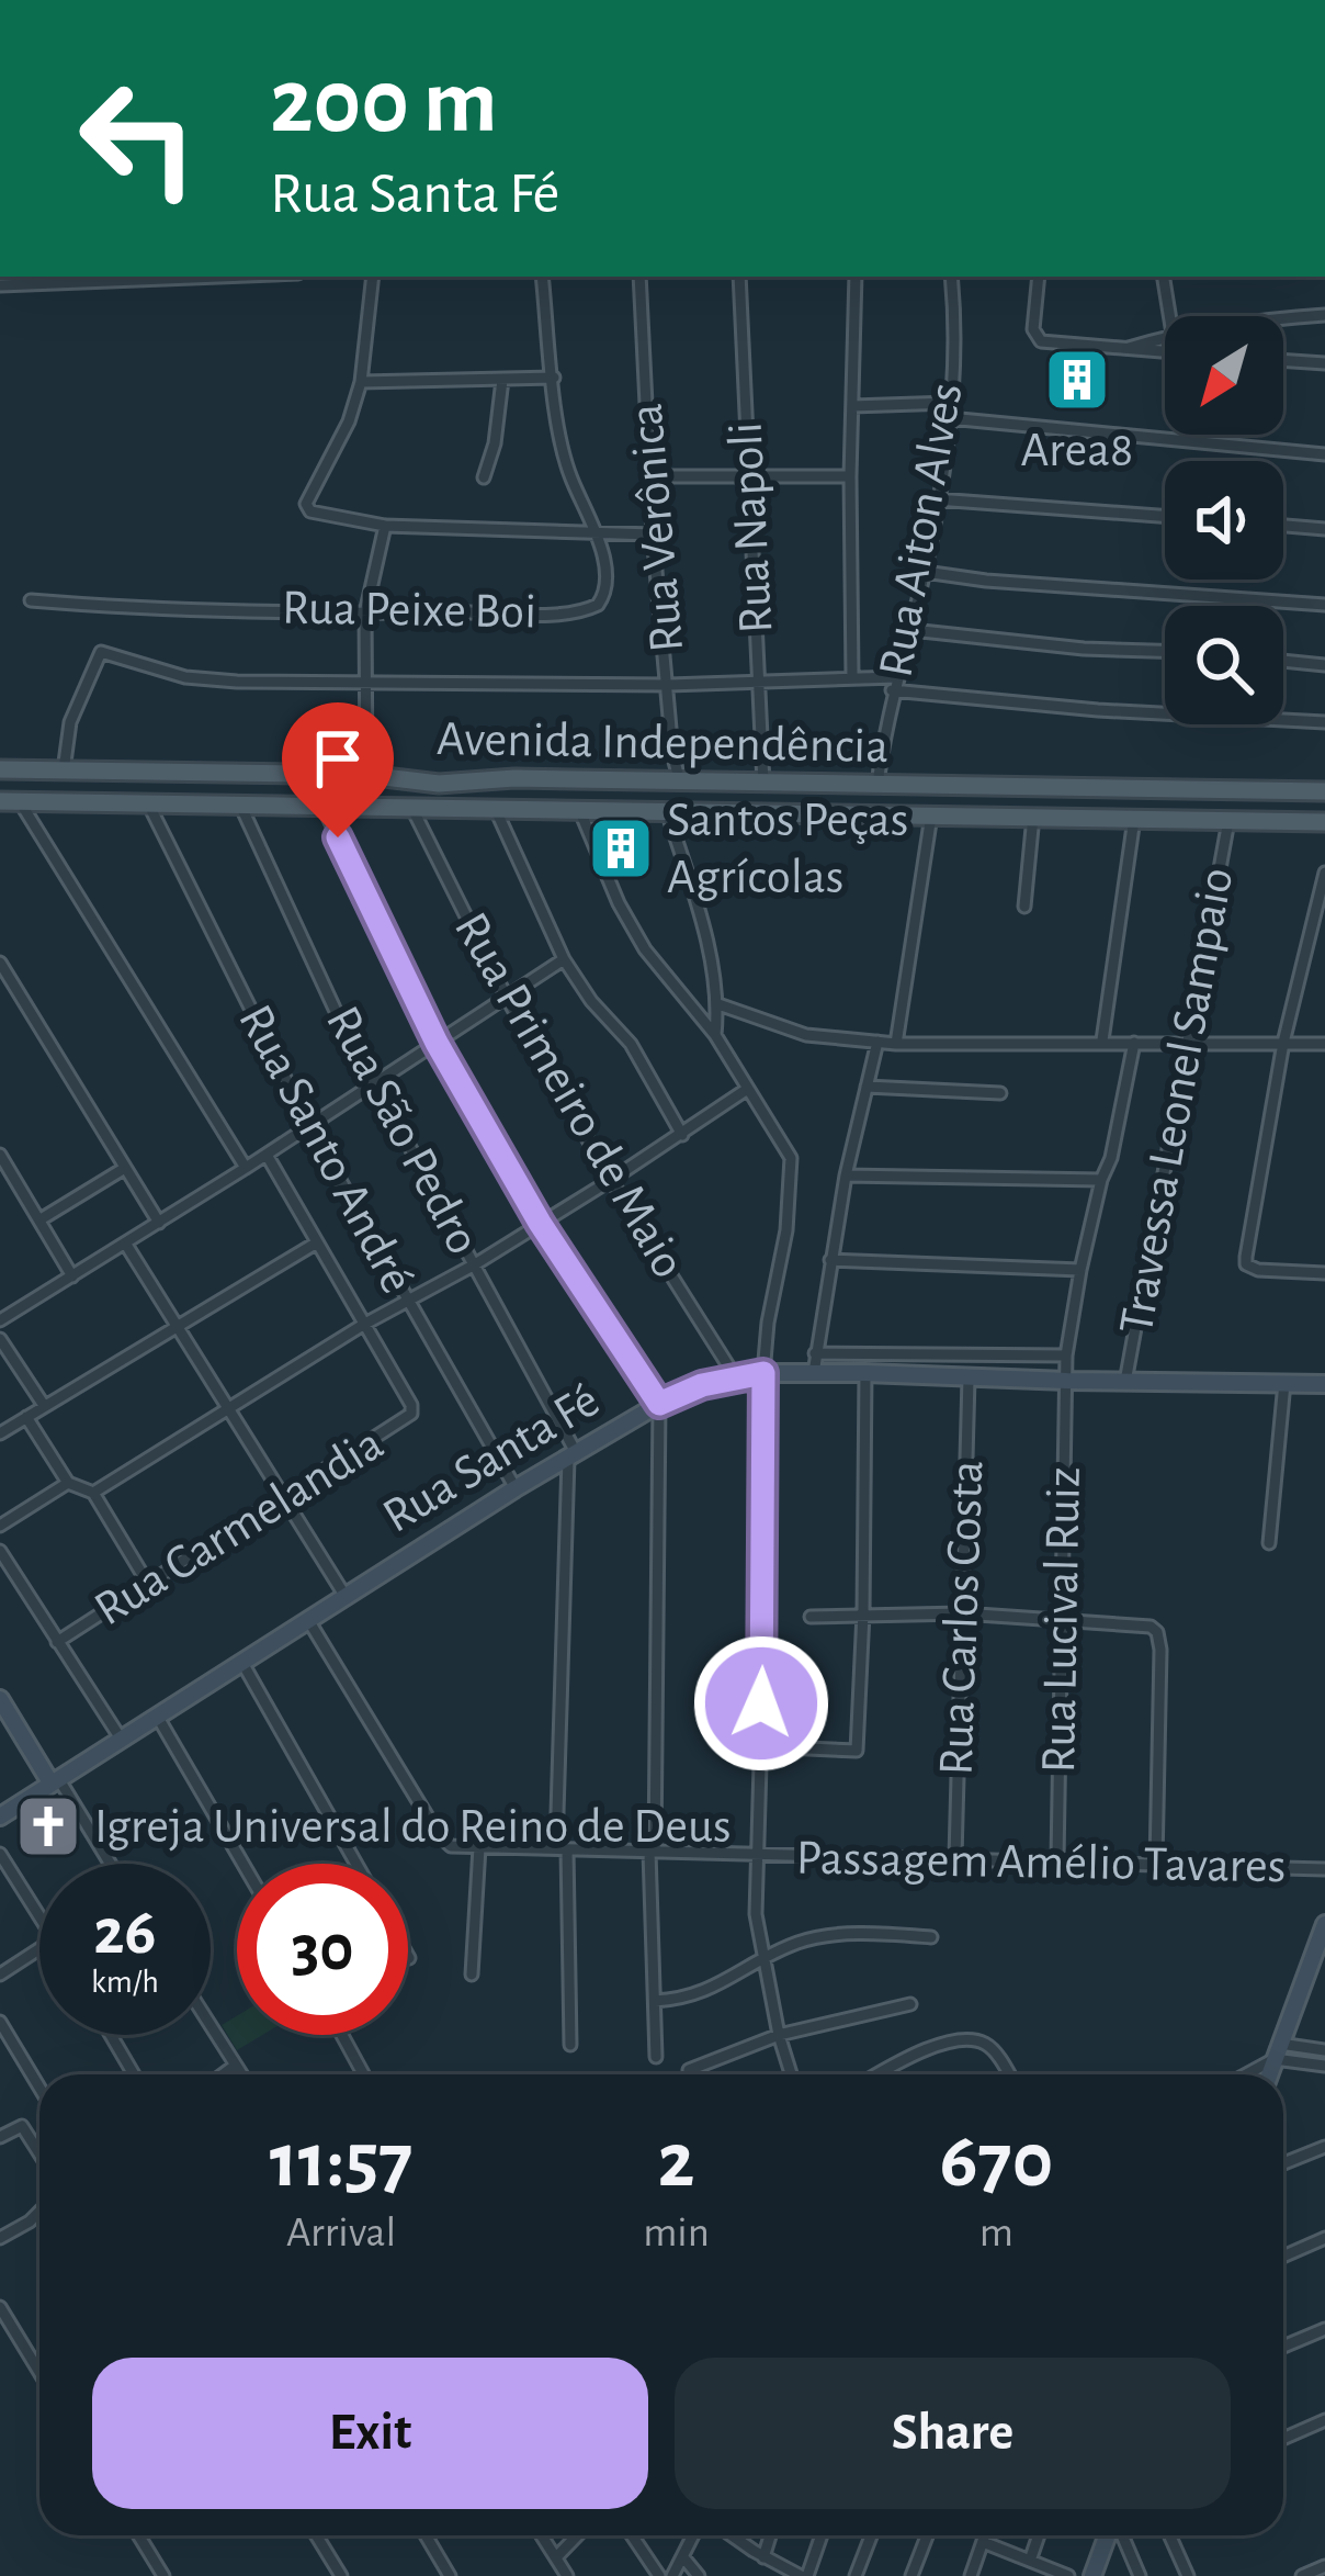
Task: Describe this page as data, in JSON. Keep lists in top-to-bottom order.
{
  "streets": {
    "main road": ["Avenida Independência"],
    "street": [
      "Rua Verônica",
      "Rua Napoli",
      "Rua Aiton Alves",
      "Rua Peixe Boi",
      "Rua Primeiro de Maio",
      "Travessa Leonel Sampaio",
      "Rua São Pedro",
      "Rua Santo André",
      "Rua Santa Fé",
      "Rua Carmelandia",
      "Rua Carlos Costa",
      "Rua Lucival Ruiz",
      "Passagem Amélio Tavares"
    ]
  },
  "crossings": [
    ["Rua Verônica", "Avenida Independência"],
    ["Rua Napoli", "Avenida Independência"],
    ["Rua Aiton Alves", "Avenida Independência"],
    ["Avenida Independência", "Rua Primeiro de Maio"],
    ["Avenida Independência", "Travessa Leonel Sampaio"],
    ["Avenida Independência", "Rua São Pedro"],
    ["Avenida Independência", "Rua Santo André"],
    ["Rua Primeiro de Maio", "Rua Santa Fé"],
    ["Travessa Leonel Sampaio", "Rua Santa Fé"],
    ["Rua São Pedro", "Rua Santa Fé"],
    ["Rua Santo André", "Rua Santa Fé"],
    ["Rua Santa Fé", "Rua Carlos Costa"],
    ["Rua Santa Fé", "Rua Lucival Ruiz"],
    ["Rua Santa Fé", "Passagem Amélio Tavares"],
    ["Rua Carlos Costa", "Passagem Amélio Tavares"],
    ["Rua Lucival Ruiz", "Passagem Amélio Tavares"]
  ],
  "places": {
    "building": ["Area8", "Santos Peças Agrícolas"],
    "church": ["Igreja Universal do Reino de Deus"]
  },
  "north": "bottom left",
  "page": {
    "turn": ["200 m", "Rua Santa Fé"],
    "speed": "26 km/h",
    "limit": "30",
    "eta": [
      "11:57",
      "Arrival",
      "2",
      "min",
      "670",
      "m"
    ],
    "buttons": ["Exit", "Share"]
  }
}
